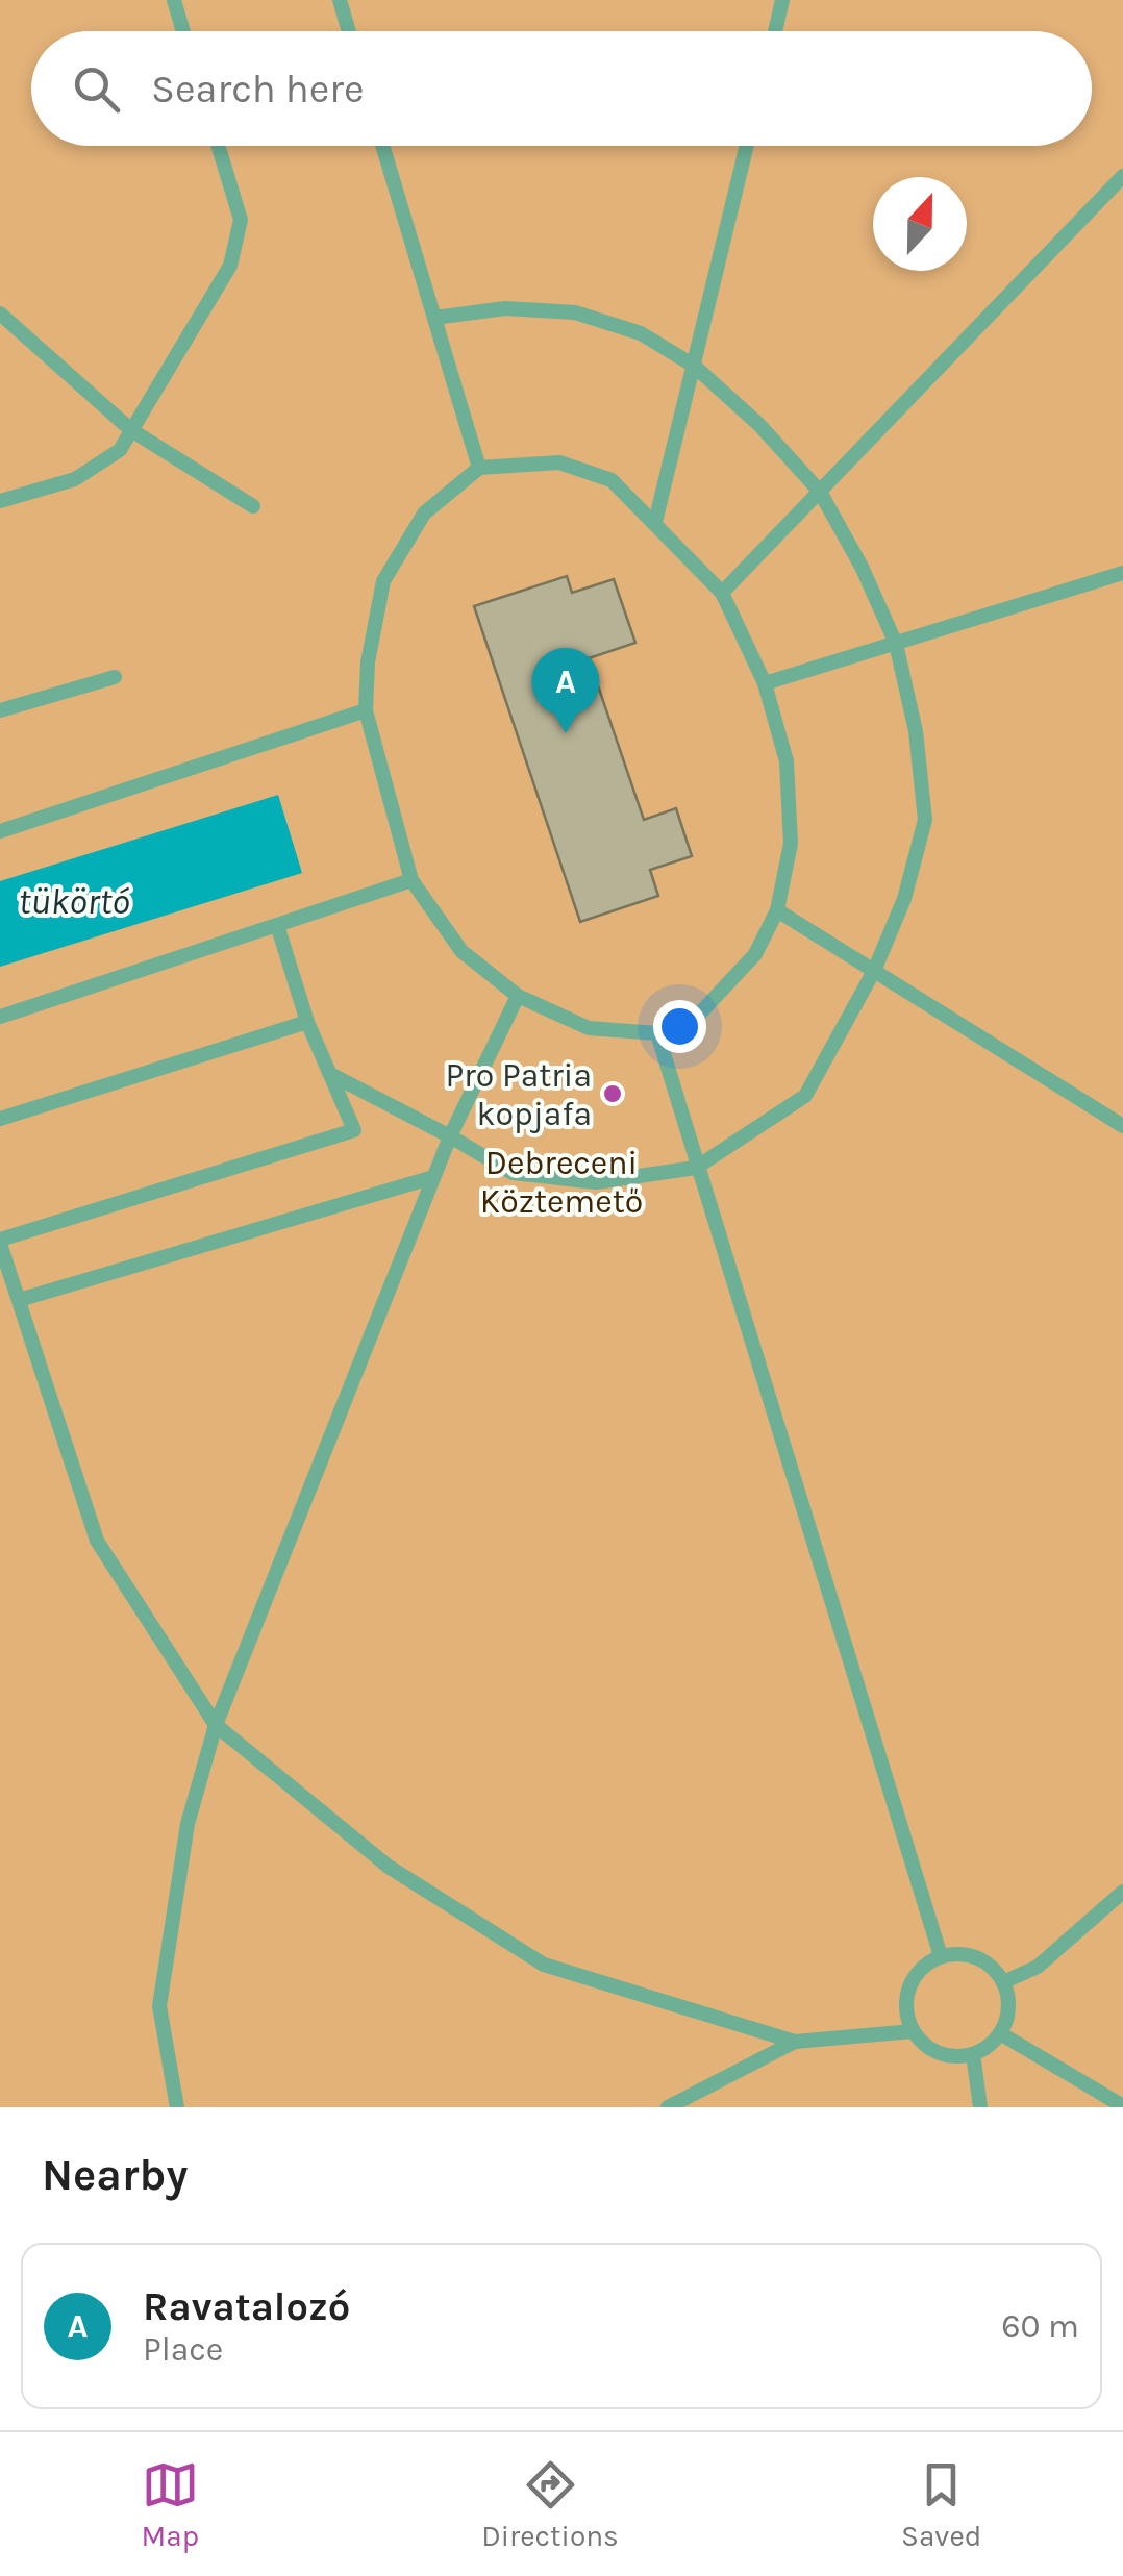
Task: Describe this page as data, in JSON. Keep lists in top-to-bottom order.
{
  "water": ["tükörtó"],
  "parks": ["Debreceni Köztemető"],
  "places": ["Pro Patria kopjafa"],
  "north": "top",
  "page": {
    "search": "Search here",
    "pins": "A",
    "heading": "Nearby",
    "list": [
      {
        "mark": "A",
        "name": "Ravatalozó",
        "note": "Place",
        "value": "60 m"
      }
    ],
    "nav": ["Map", "Directions", "Saved"]
  }
}
